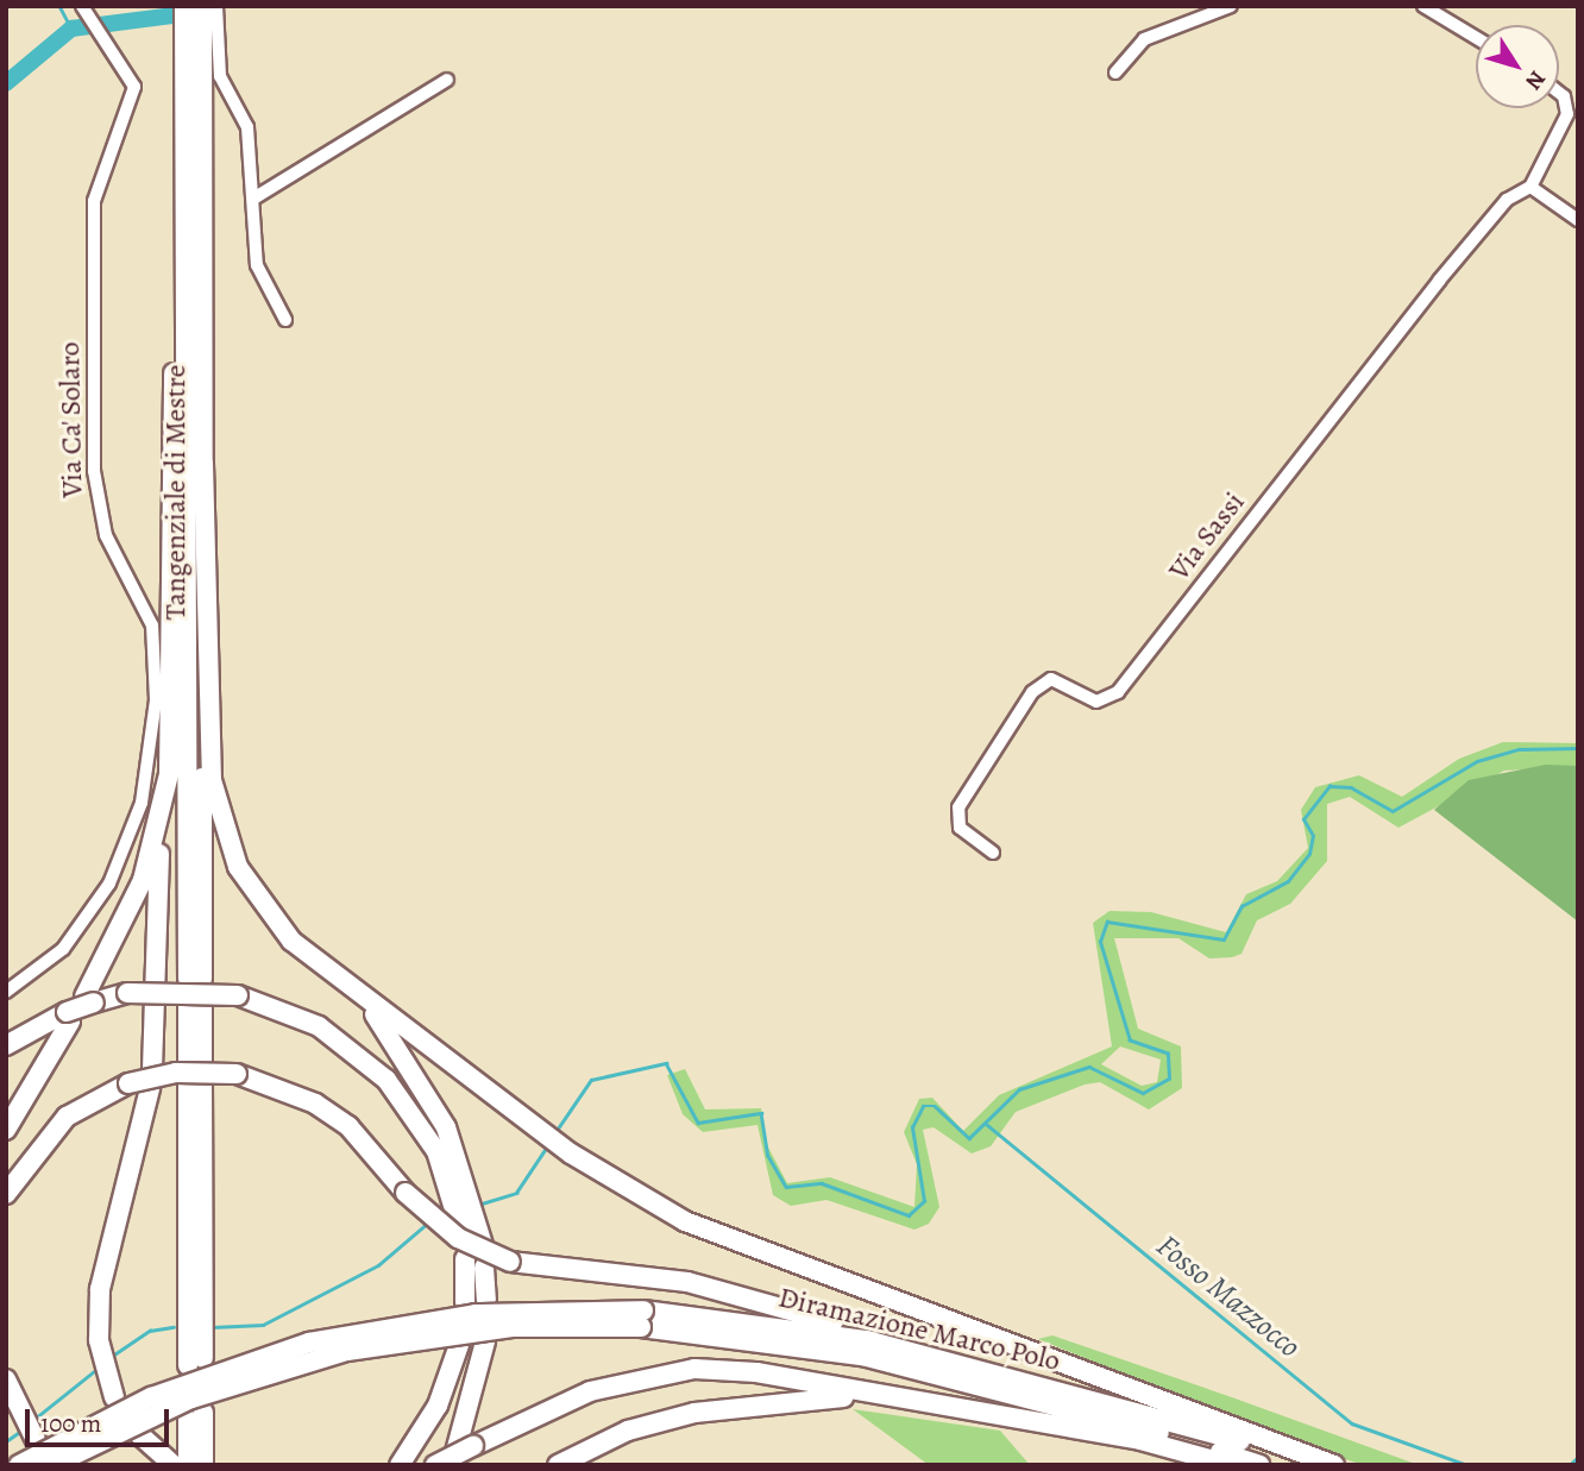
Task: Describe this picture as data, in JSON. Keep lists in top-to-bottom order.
{
  "streets": {
    "highway": ["Tangenziale di Mestre", "Diramazione Marco Polo"],
    "street": ["Via Ca' Solaro", "Via Sassi"]
  },
  "water": ["Fosso Mazzocco"],
  "scale_bar": "100 m",
  "north": "bottom right"
}
